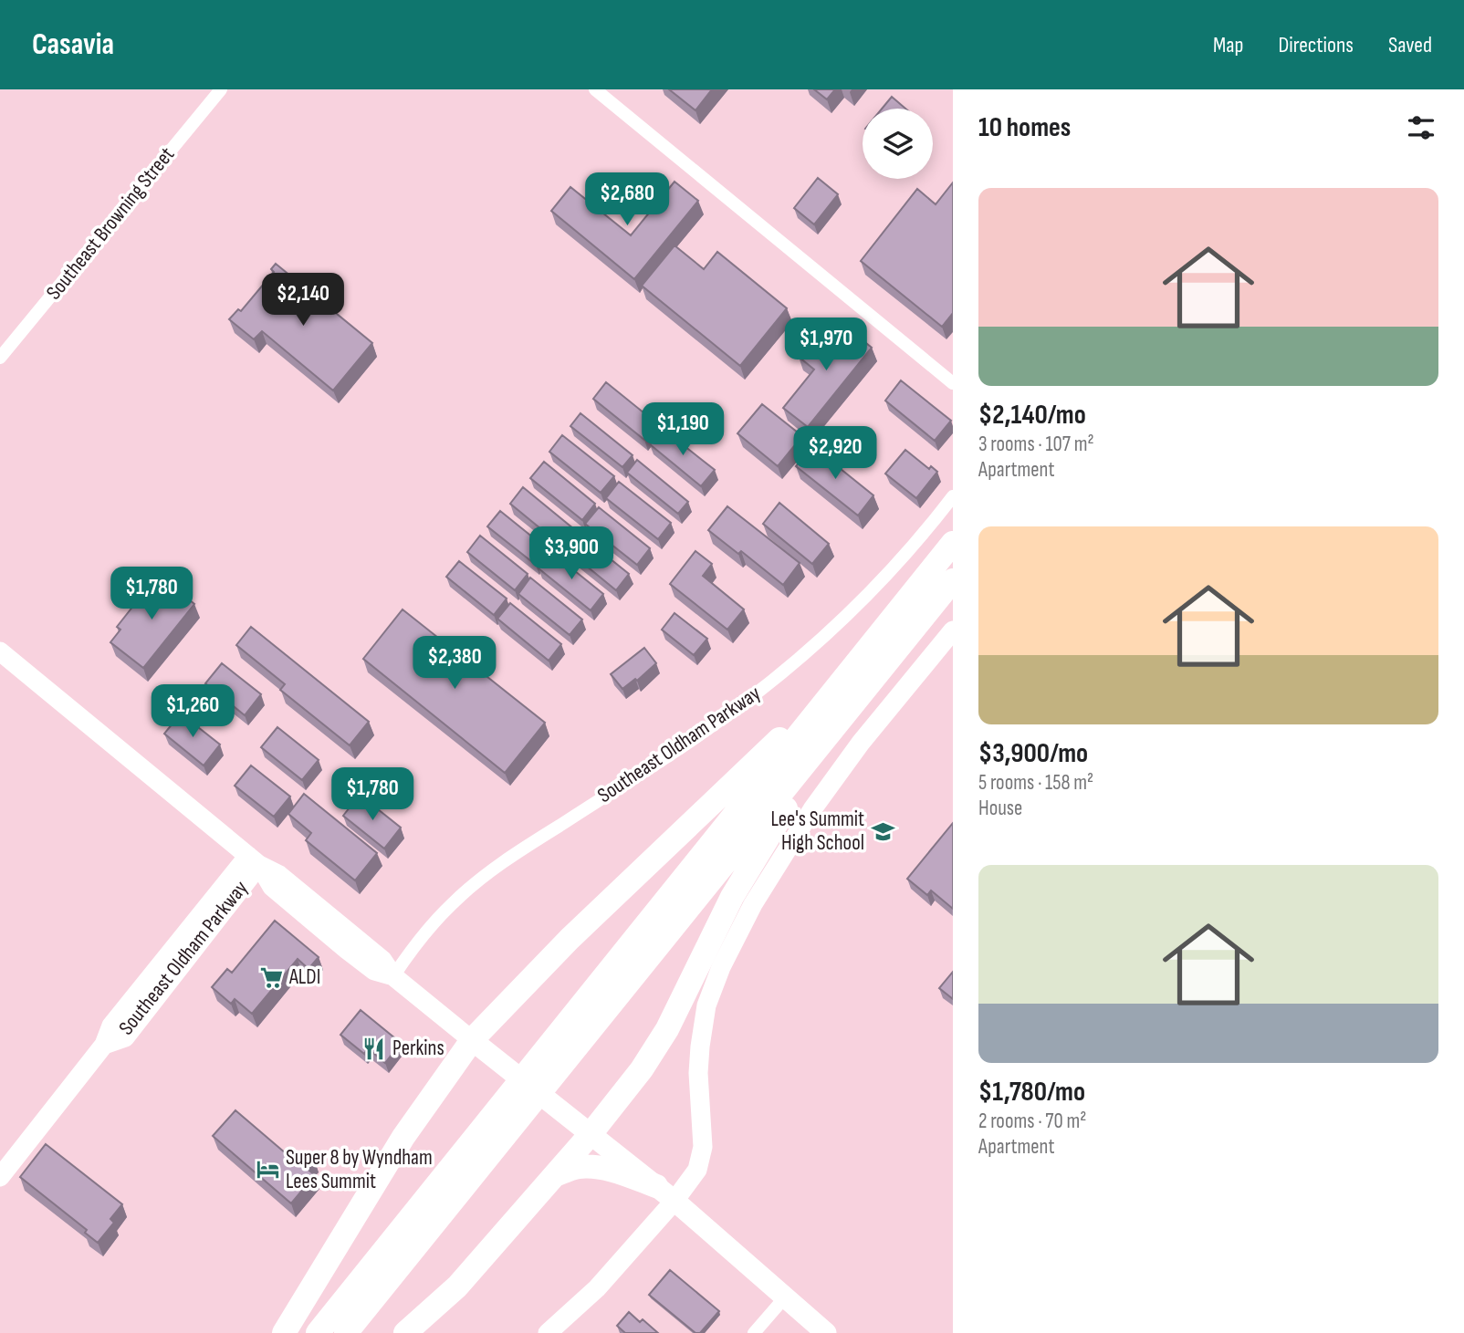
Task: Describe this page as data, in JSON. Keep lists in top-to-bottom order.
{
  "streets": {
    "street": ["Southeast Browning Street", "Southeast Oldham Parkway"]
  },
  "places": {
    "school or university": ["Lee's Summit High School"],
    "supermarket": ["ALDI"],
    "restaurant": ["Perkins"],
    "hotel": ["Super 8 by Wyndham Lees Summit"]
  },
  "page": {
    "header": "Casavia",
    "nav": ["Map", "Directions", "Saved"],
    "heading": "10 homes",
    "list": [
      {
        "name": "$2,140/mo",
        "note": "3 rooms · 107 m² · Apartment"
      },
      {
        "name": "$3,900/mo",
        "note": "5 rooms · 158 m² · House"
      },
      {
        "name": "$1,780/mo",
        "note": "2 rooms · 70 m² · Apartment"
      }
    ],
    "price": [
      "$2,680",
      "$2,140",
      "$1,970",
      "$1,190",
      "$2,920",
      "$3,900",
      "$1,780",
      "$2,380",
      "$1,260",
      "$1,780"
    ]
  }
}
